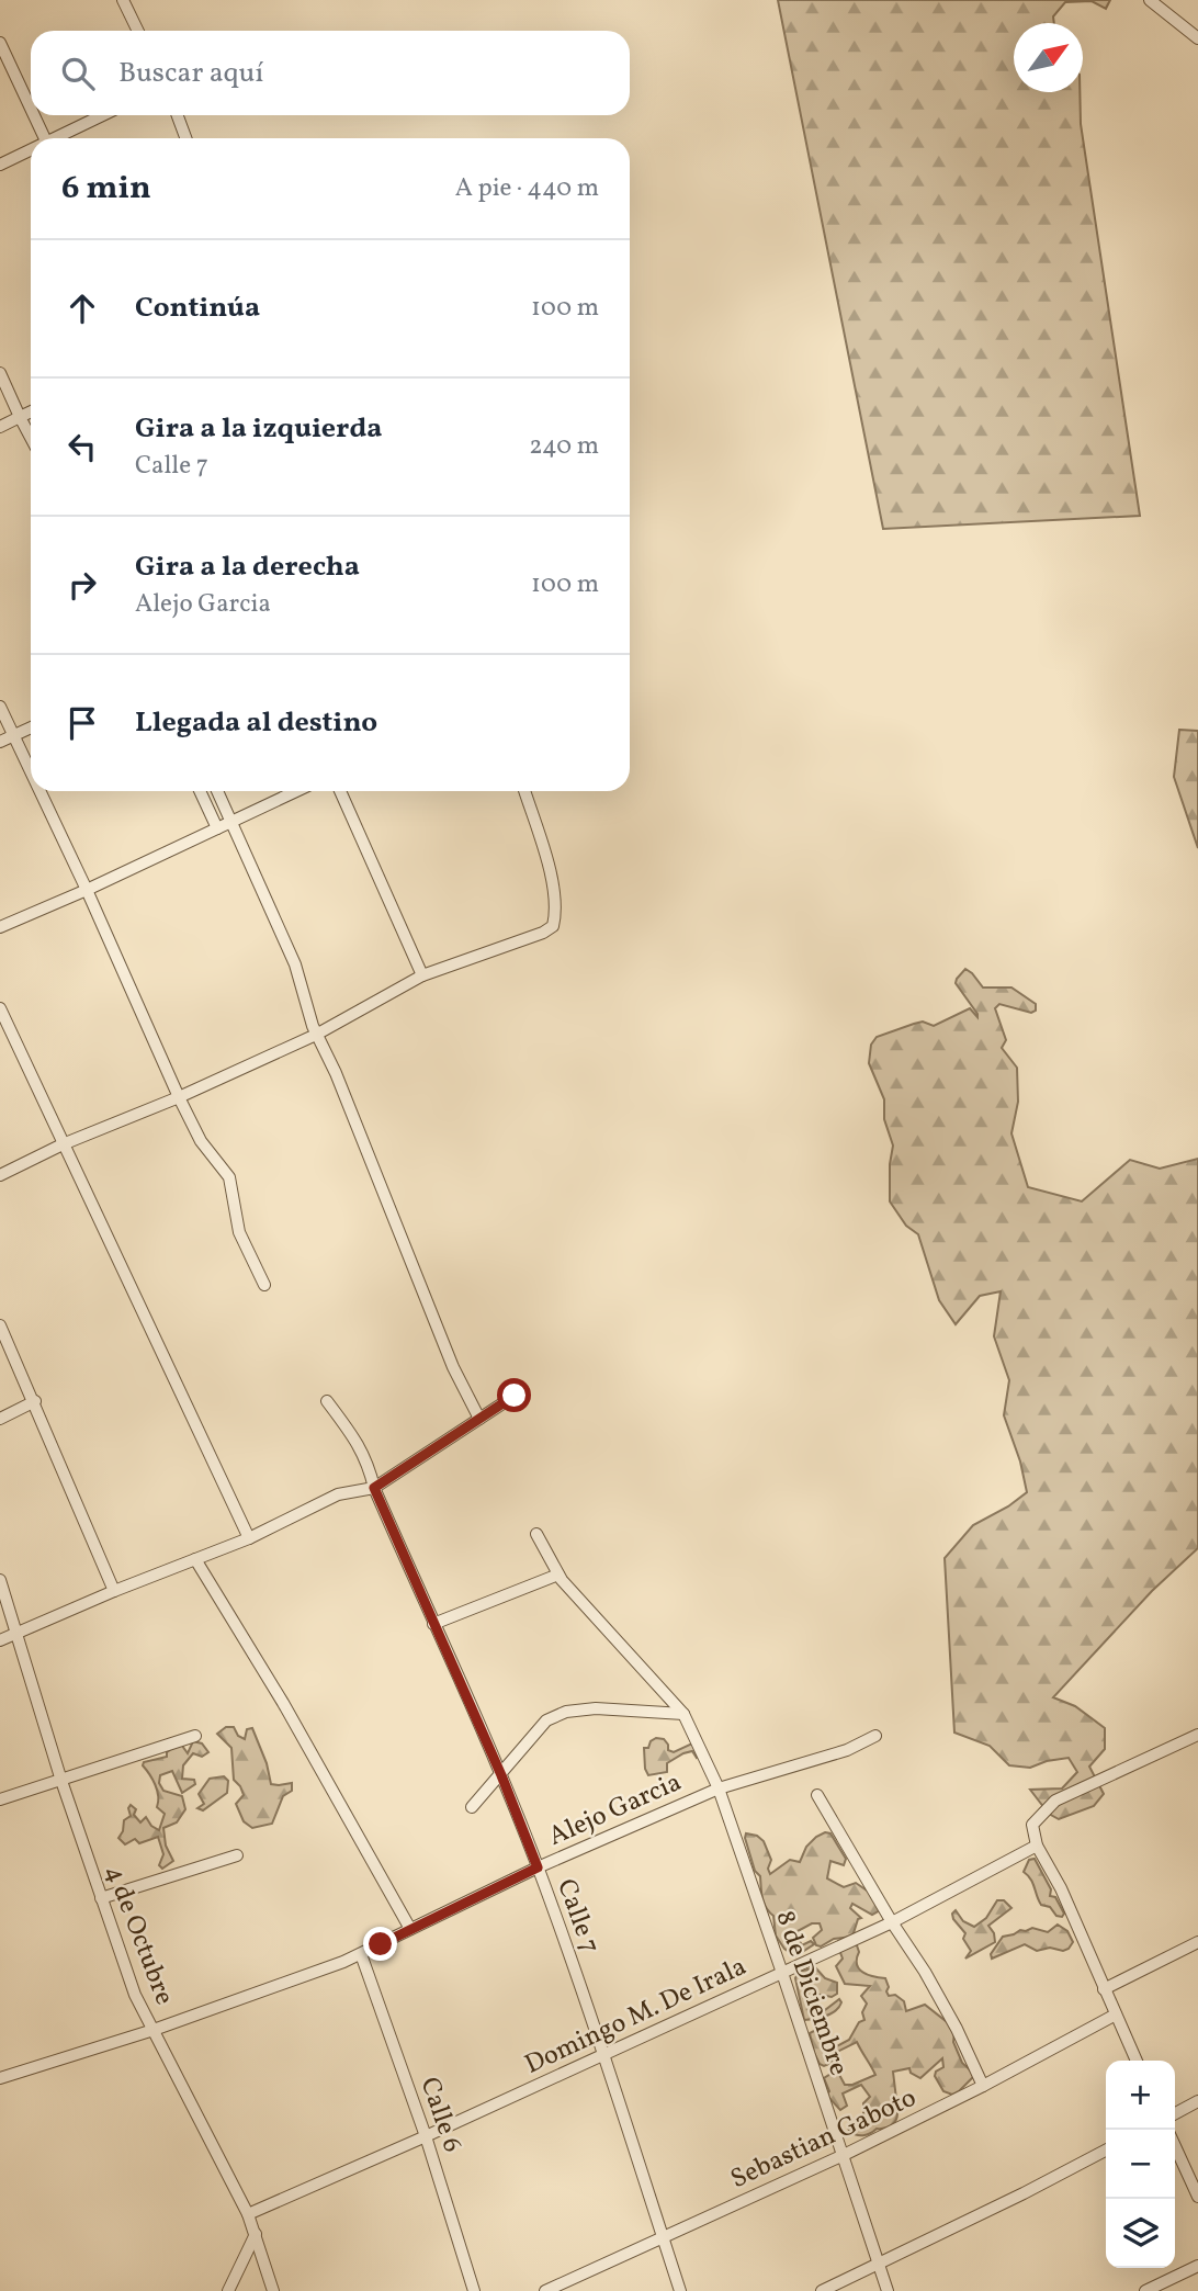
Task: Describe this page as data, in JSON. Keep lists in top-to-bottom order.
{
  "streets": {
    "street": [
      "Alejo Garcia",
      "Calle 7",
      "4 de Octubre",
      "8 de Diciembre",
      "Domingo M. De Irala",
      "Calle 6",
      "Sebastian Gaboto"
    ]
  },
  "crossings": [
    ["Alejo Garcia", "Calle 7"],
    ["Alejo Garcia", "4 de Octubre"],
    ["Alejo Garcia", "8 de Diciembre"],
    ["Alejo Garcia", "Calle 6"],
    ["Calle 7", "Domingo M. De Irala"],
    ["Calle 7", "Sebastian Gaboto"],
    ["4 de Octubre", "Domingo M. De Irala"],
    ["8 de Diciembre", "Domingo M. De Irala"],
    ["8 de Diciembre", "Sebastian Gaboto"],
    ["Domingo M. De Irala", "Calle 6"]
  ],
  "north": "top right",
  "page": {
    "search": "Buscar aquí",
    "heading": ["6 min", "A pie · 440 m"],
    "list": [
      ["Continúa", "100 m"],
      ["Gira a la izquierda", "Calle 7", "240 m"],
      ["Gira a la derecha", "Alejo Garcia", "100 m"],
      "Llegada al destino"
    ],
    "map_buttons": ["+", "−"]
  }
}
